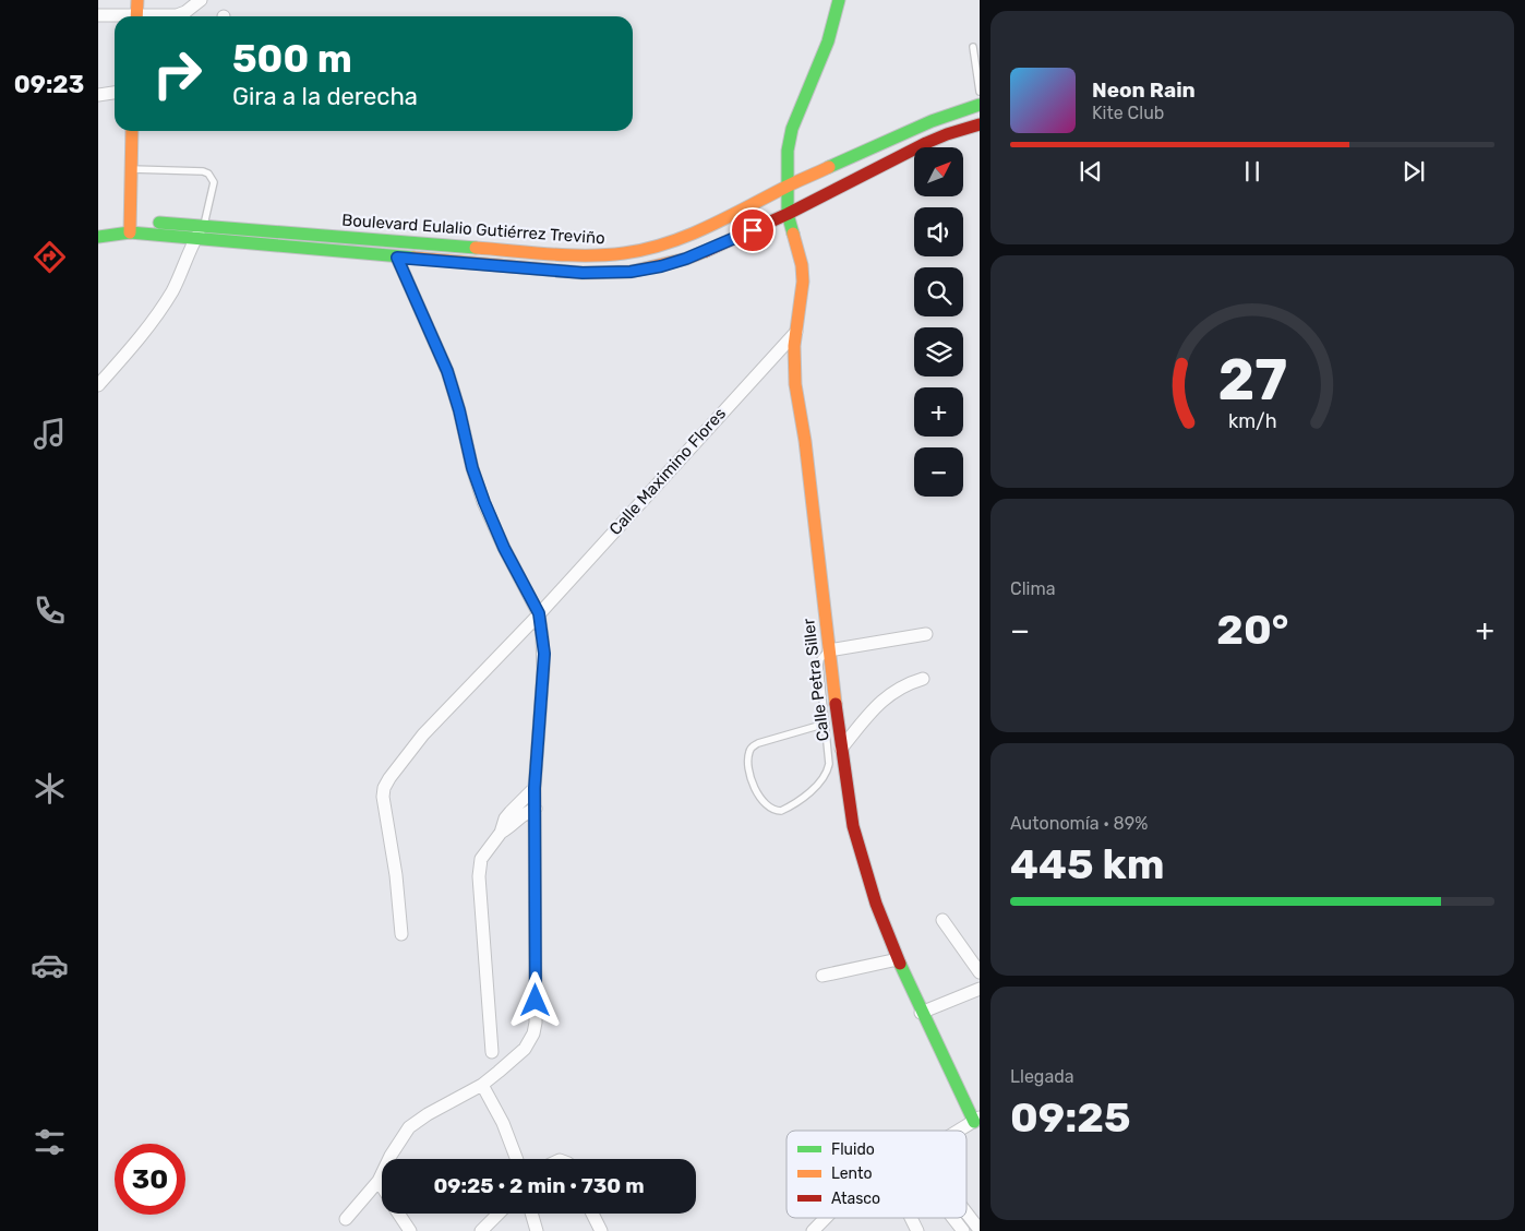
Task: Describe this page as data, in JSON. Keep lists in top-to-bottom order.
{
  "streets": {
    "main road": ["Boulevard Eulalio Gutiérrez Treviño", "Calle Petra Siller"],
    "street": ["Calle Maximino Flores"]
  },
  "crossings": [
    ["Boulevard Eulalio Gutiérrez Treviño", "Calle Petra Siller"],
    ["Calle Maximino Flores", "Calle Petra Siller"]
  ],
  "legend": ["Fluido", "Lento", "Atasco"],
  "north": "top right",
  "page": {
    "tabs": "09:23",
    "turn": ["500 m", "Gira a la derecha"],
    "song": ["Neon Rain", "Kite Club"],
    "map_buttons": ["+", "−"],
    "tile": [
      "Clima",
      ["Autonomía · 89%", "445 km"],
      ["Llegada", "09:25"]
    ],
    "heat": ["−", "20°", "+"],
    "limit": "30",
    "trip": "09:25 · 2 min · 730 m",
    "gauge": ["27", "km/h"]
  }
}
